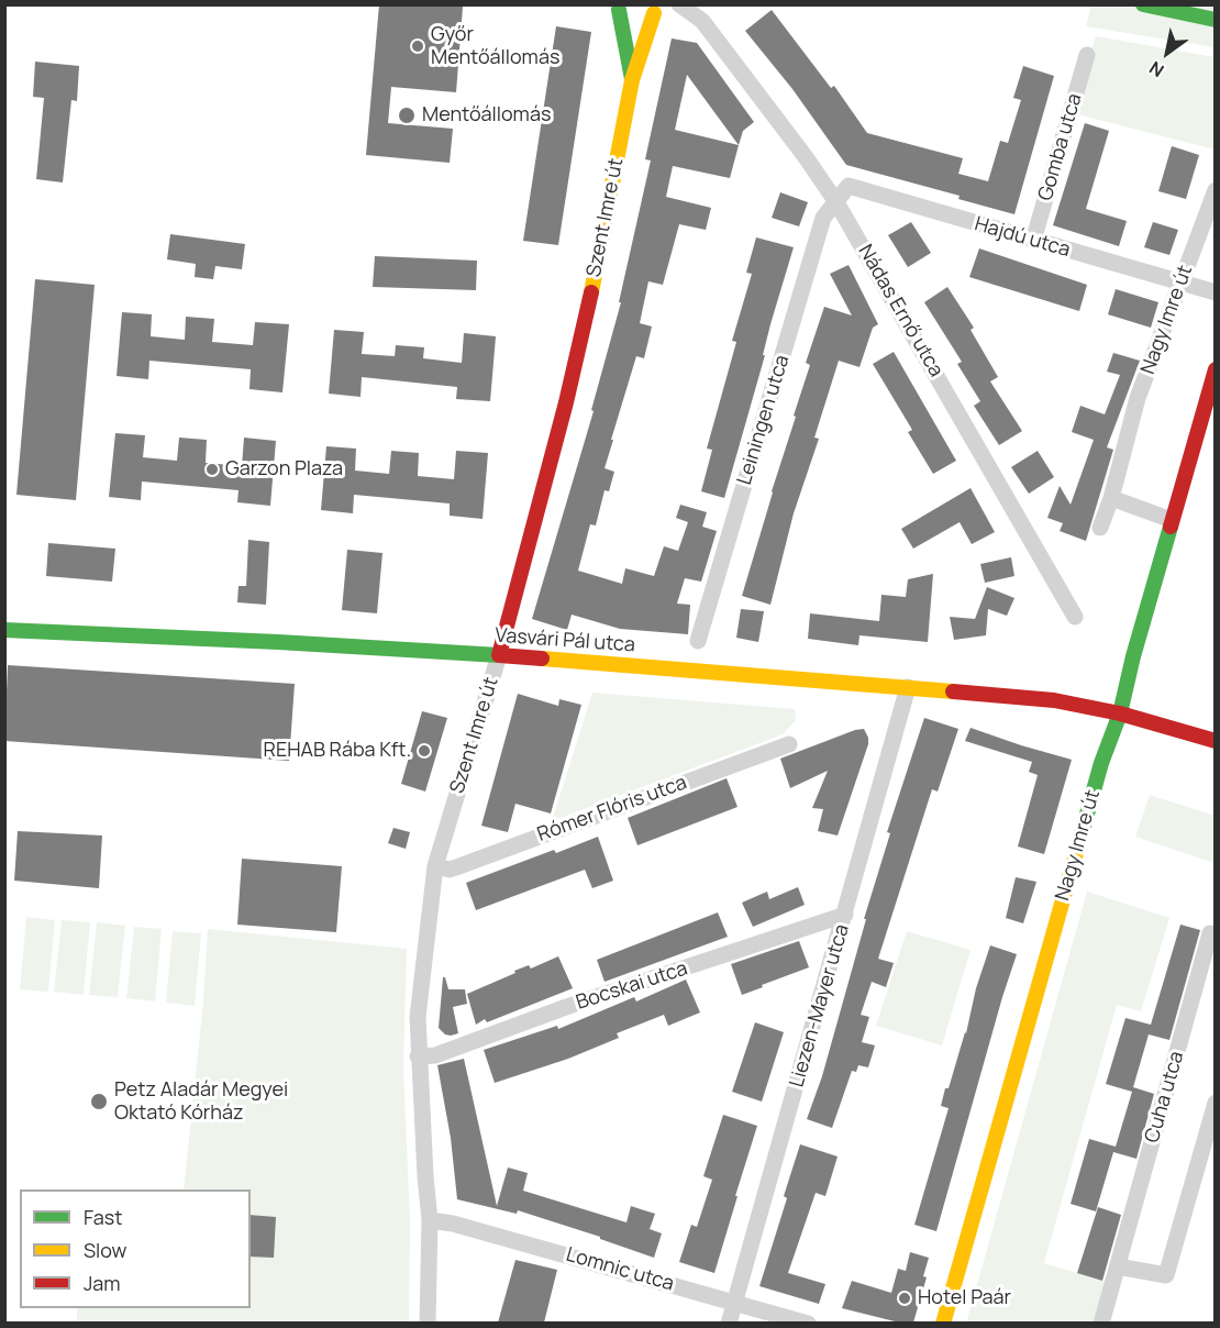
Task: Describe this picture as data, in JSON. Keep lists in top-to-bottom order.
{
  "streets": {
    "main road": ["Szent Imre út", "Nagy Imre út", "Vasvári Pál utca"],
    "street": [
      "Gomba utca",
      "Hajdú utca",
      "Nádas Ernő utca",
      "Leiningen utca",
      "Rómer Flóris utca",
      "Bocskai utca",
      "Liezen-Mayer utca",
      "Cuha utca",
      "Lomnic utca"
    ]
  },
  "crossings": [
    ["Gomba utca", "Hajdú utca"],
    ["Szent Imre út", "Vasvári Pál utca"],
    ["Szent Imre út", "Rómer Flóris utca"],
    ["Szent Imre út", "Bocskai utca"],
    ["Szent Imre út", "Lomnic utca"],
    ["Hajdú utca", "Nádas Ernő utca"],
    ["Hajdú utca", "Nagy Imre út"],
    ["Hajdú utca", "Leiningen utca"],
    ["Nádas Ernő utca", "Leiningen utca"],
    ["Nagy Imre út", "Vasvári Pál utca"],
    ["Vasvári Pál utca", "Liezen-Mayer utca"],
    ["Bocskai utca", "Liezen-Mayer utca"],
    ["Liezen-Mayer utca", "Lomnic utca"]
  ],
  "places": [
    "Győr Mentőállomás",
    "Mentőállomás",
    "Garzon Plaza",
    "REHAB Rába Kft.",
    "Petz Aladár Megyei Oktató Kórház",
    "Hotel Paár"
  ],
  "legend": ["Fast", "Slow", "Jam"],
  "north": "bottom left"
}
